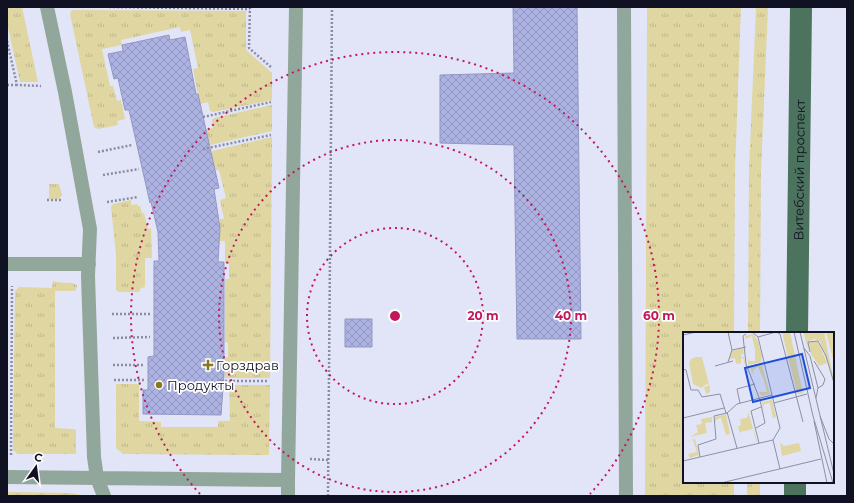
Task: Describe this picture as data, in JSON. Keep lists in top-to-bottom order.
{
  "streets": {
    "main road": ["Витебский проспект"]
  },
  "places": {
    "health": ["Горздрав"],
    "other": ["Продукты"]
  },
  "north": "top",
  "rings": ["20 m", "40 m", "60 m"]
}
